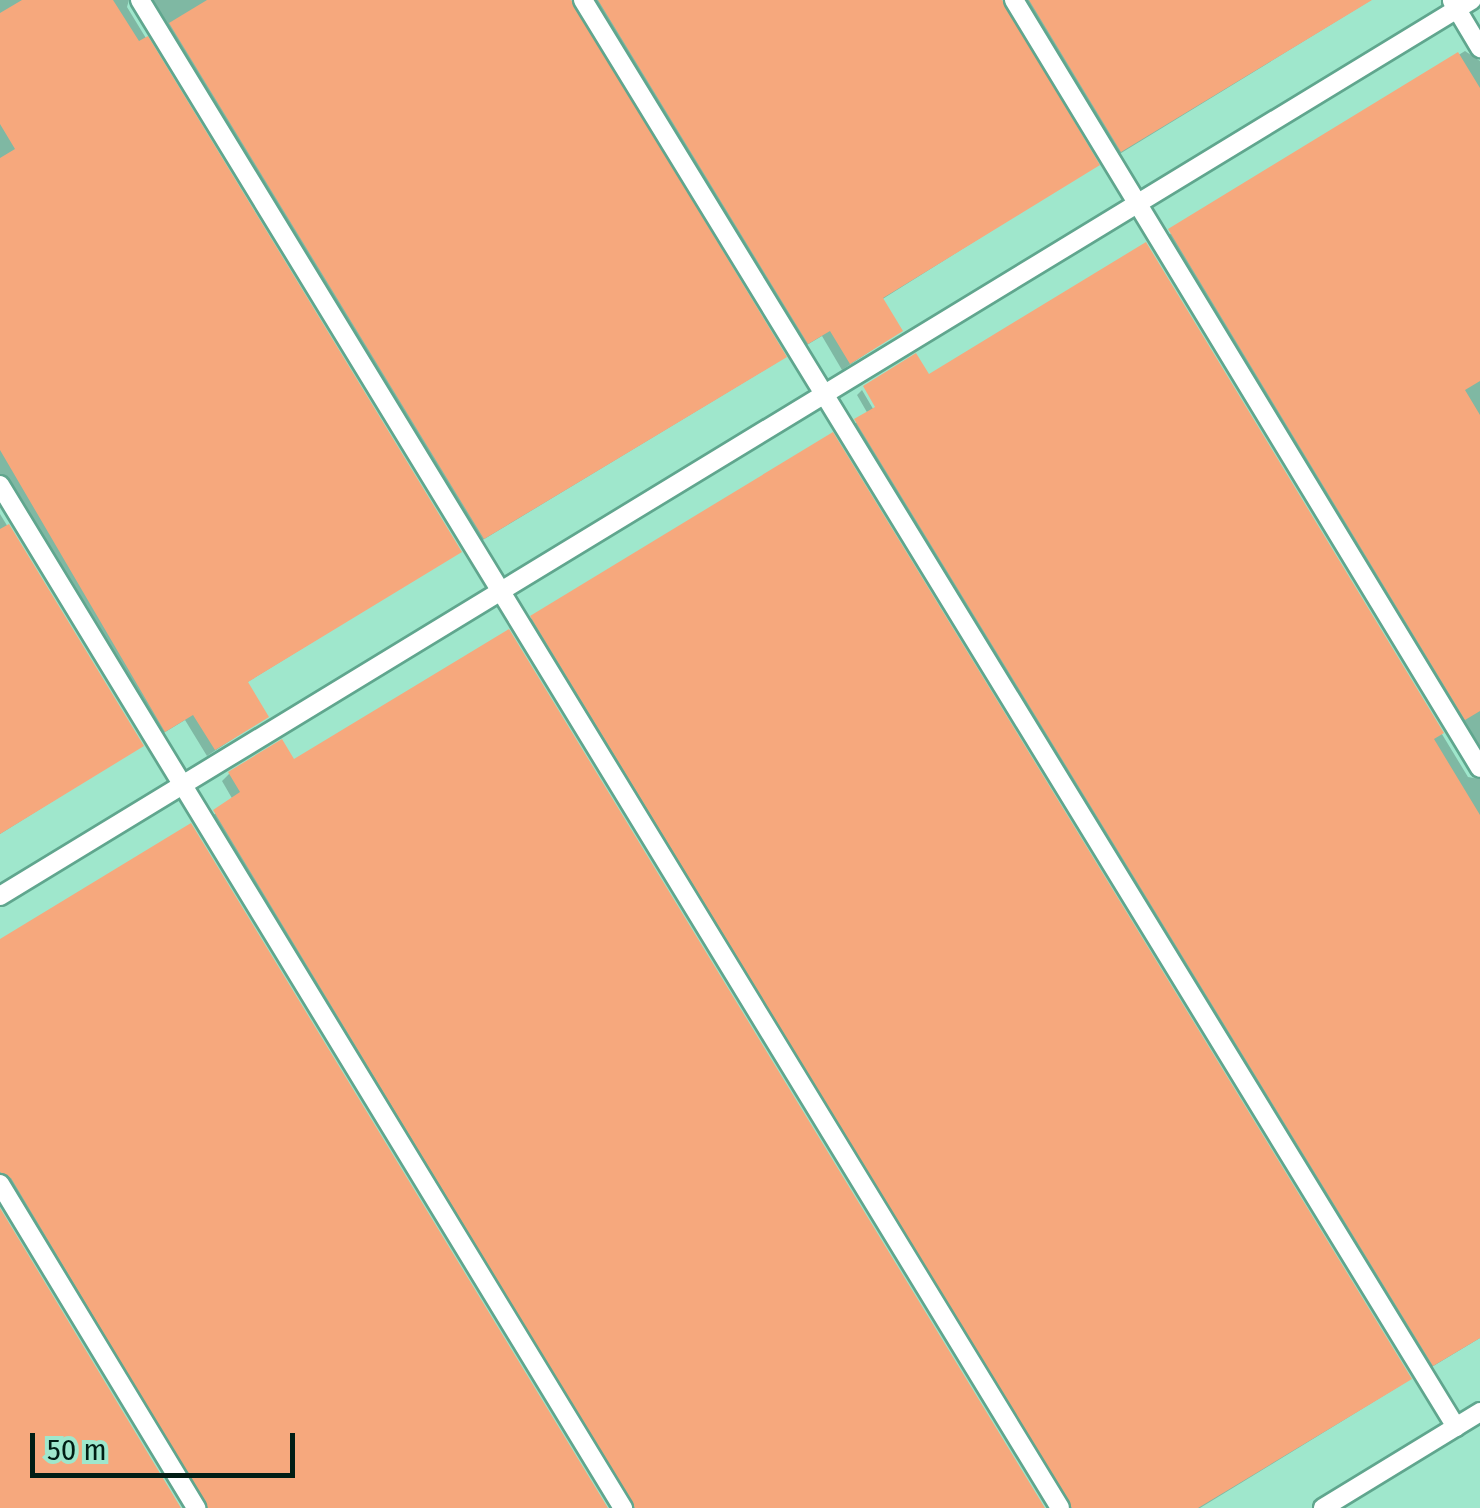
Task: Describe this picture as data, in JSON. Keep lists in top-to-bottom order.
{
  "scale_bar": "50 m"
}
